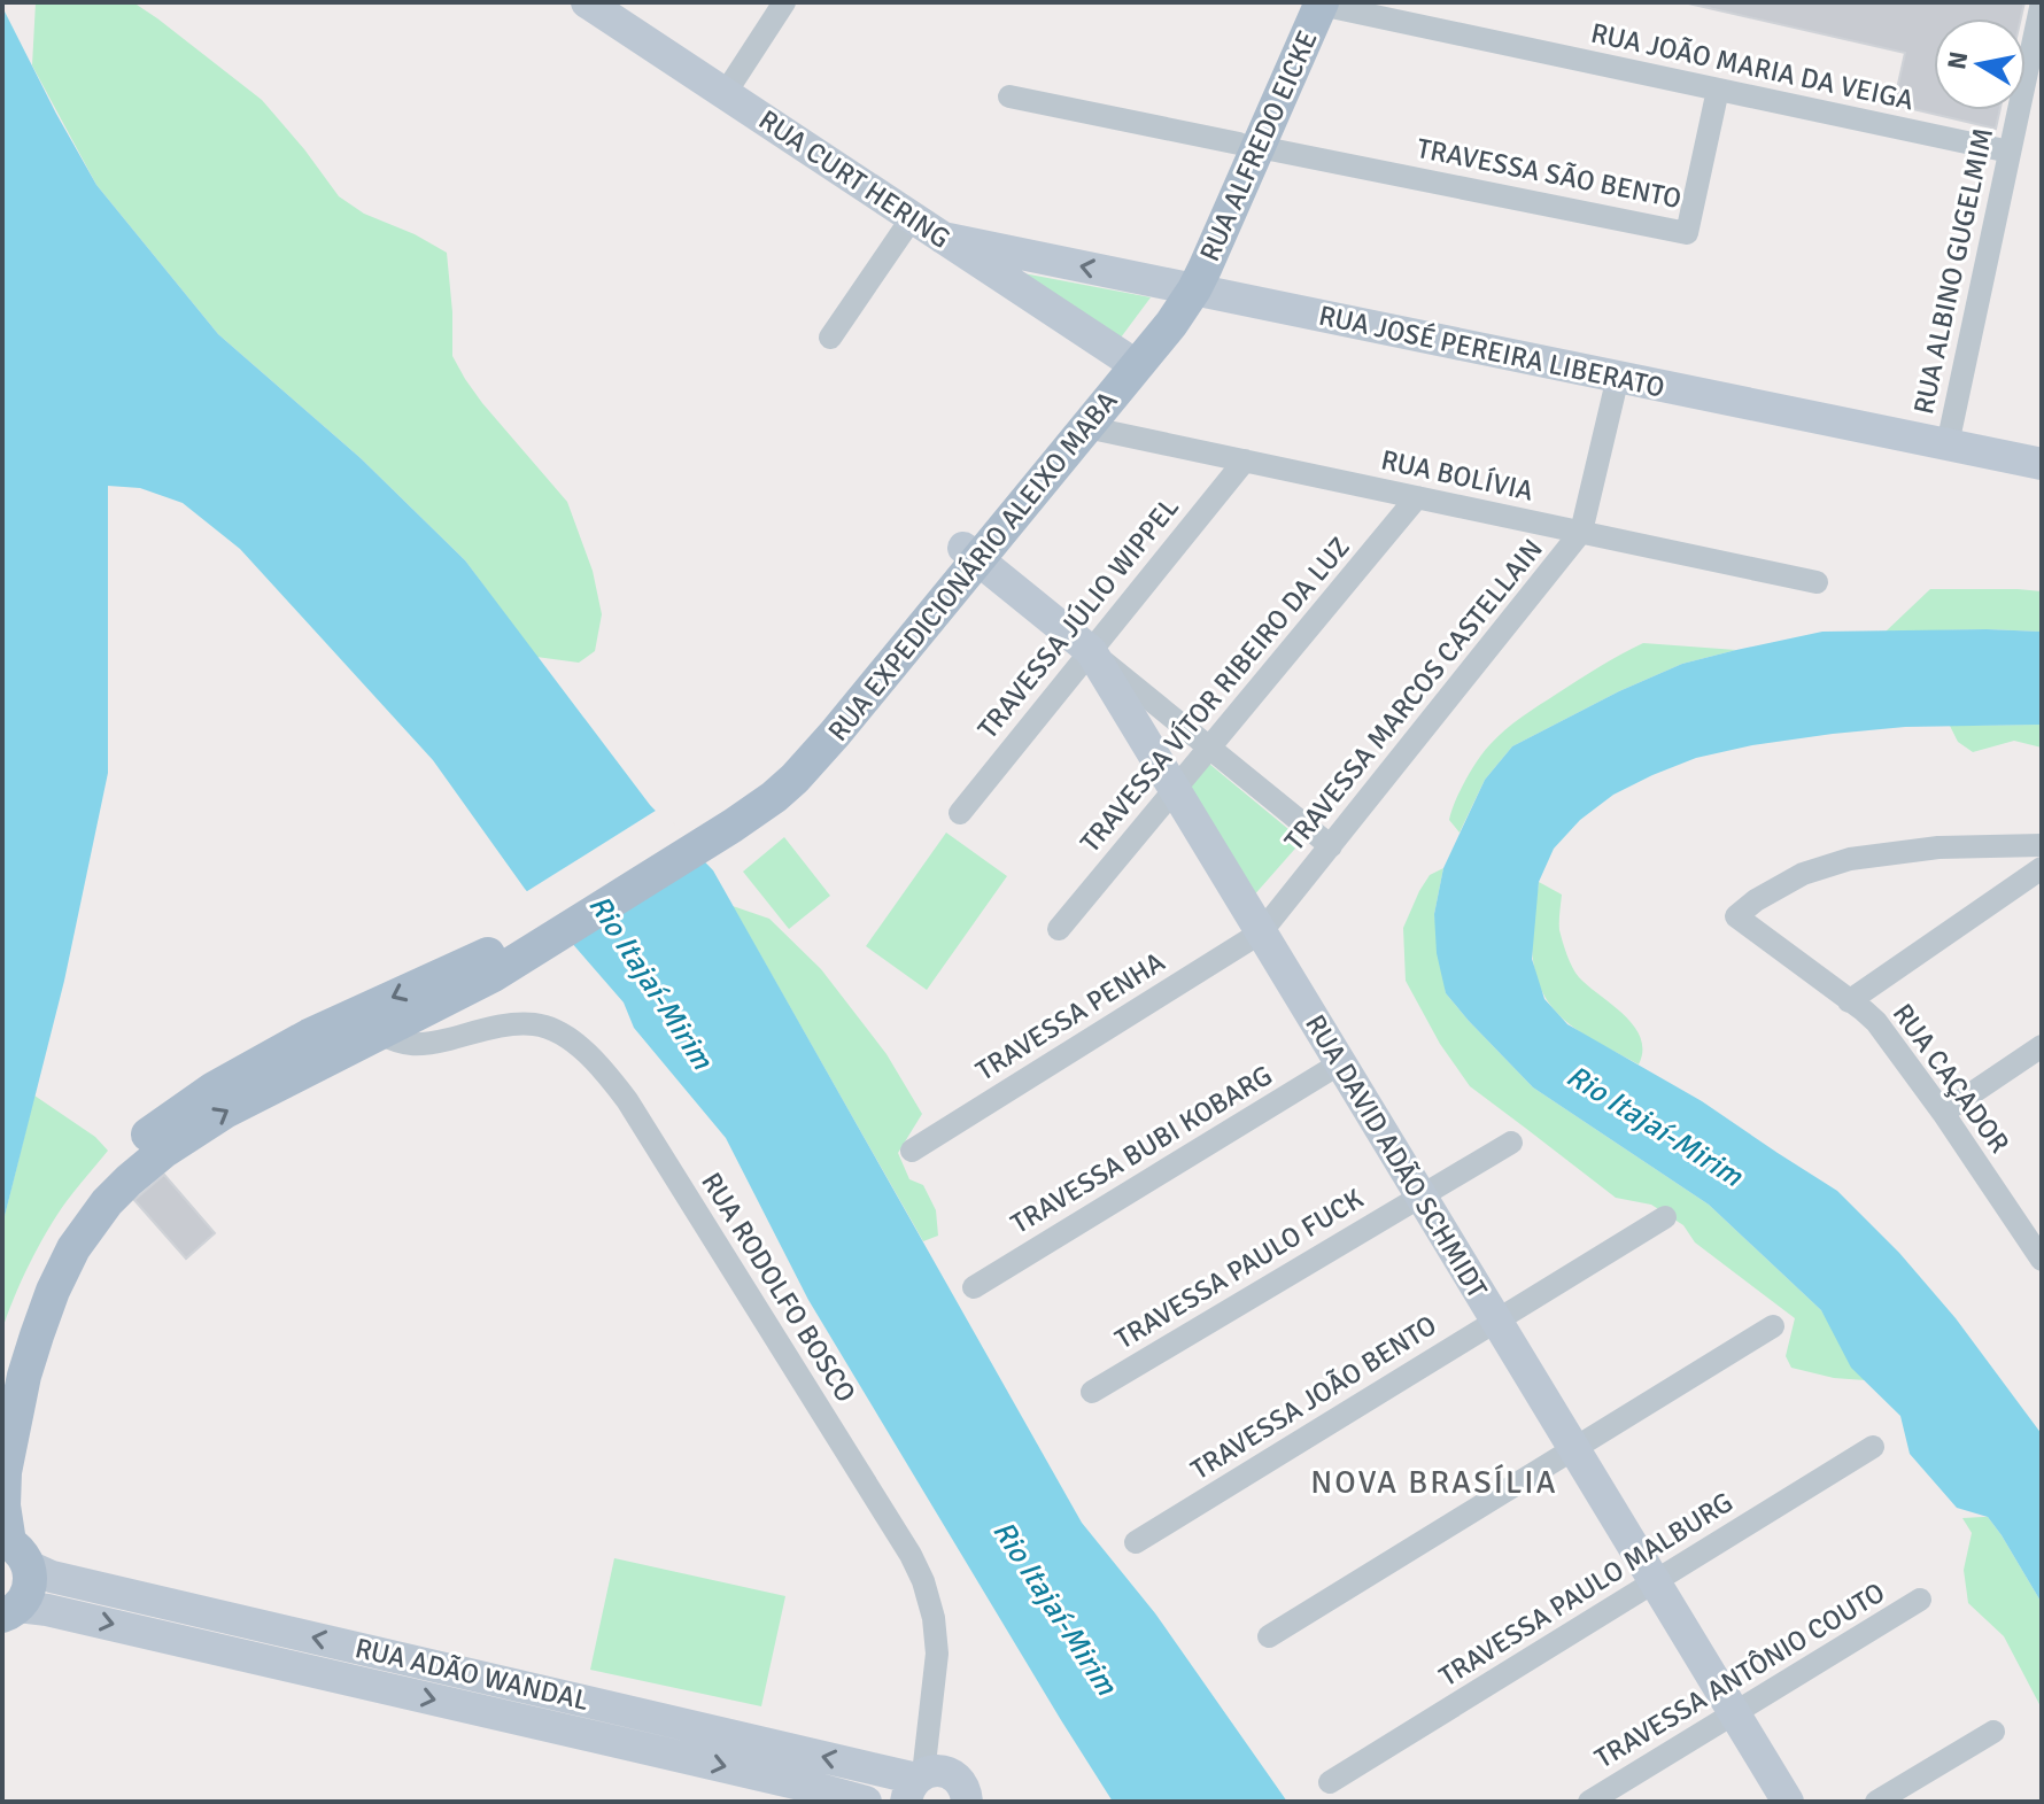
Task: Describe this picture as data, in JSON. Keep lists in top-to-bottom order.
{
  "streets": {
    "main road": [
      "RUA ALFREDO EICKE",
      "RUA CURT HERING",
      "RUA JOSÉ PEREIRA LIBERATO",
      "RUA EXPEDICIONÁRIO ALEIXO MABA",
      "RUA DAVID ADÃO SCHMIDT",
      "RUA ADÃO WANDAL"
    ],
    "street": [
      "RUA JOÃO MARIA DA VEIGA",
      "TRAVESSA SÃO BENTO",
      "RUA ALBINO GUGELMIM",
      "RUA BOLÍVIA",
      "TRAVESSA JÚLIO WIPPEL",
      "TRAVESSA VÍTOR RIBEIRO DA LUZ",
      "TRAVESSA MARCOS CASTELLAIN",
      "TRAVESSA PENHA",
      "RUA CAÇADOR",
      "TRAVESSA BUBI KOBARG",
      "TRAVESSA PAULO FUCK",
      "RUA RODOLFO BOSCO",
      "TRAVESSA JOÃO BENTO",
      "TRAVESSA PAULO MALBURG",
      "TRAVESSA ANTÔNIO COUTO"
    ]
  },
  "crossings": [
    ["RUA JOÃO MARIA DA VEIGA", "RUA ALFREDO EICKE"],
    ["RUA JOÃO MARIA DA VEIGA", "TRAVESSA SÃO BENTO"],
    ["RUA JOÃO MARIA DA VEIGA", "RUA ALBINO GUGELMIM"],
    ["RUA ALFREDO EICKE", "TRAVESSA SÃO BENTO"],
    ["RUA ALFREDO EICKE", "RUA JOSÉ PEREIRA LIBERATO"],
    ["RUA ALFREDO EICKE", "RUA EXPEDICIONÁRIO ALEIXO MABA"],
    ["RUA CURT HERING", "RUA JOSÉ PEREIRA LIBERATO"],
    ["RUA CURT HERING", "RUA EXPEDICIONÁRIO ALEIXO MABA"],
    ["RUA ALBINO GUGELMIM", "RUA JOSÉ PEREIRA LIBERATO"],
    ["RUA JOSÉ PEREIRA LIBERATO", "RUA EXPEDICIONÁRIO ALEIXO MABA"],
    ["RUA JOSÉ PEREIRA LIBERATO", "TRAVESSA MARCOS CASTELLAIN"],
    ["RUA BOLÍVIA", "RUA EXPEDICIONÁRIO ALEIXO MABA"],
    ["RUA BOLÍVIA", "TRAVESSA JÚLIO WIPPEL"],
    ["RUA BOLÍVIA", "TRAVESSA VÍTOR RIBEIRO DA LUZ"],
    ["RUA BOLÍVIA", "TRAVESSA MARCOS CASTELLAIN"],
    ["RUA EXPEDICIONÁRIO ALEIXO MABA", "RUA DAVID ADÃO SCHMIDT"],
    ["TRAVESSA JÚLIO WIPPEL", "RUA DAVID ADÃO SCHMIDT"],
    ["TRAVESSA VÍTOR RIBEIRO DA LUZ", "RUA DAVID ADÃO SCHMIDT"],
    ["TRAVESSA MARCOS CASTELLAIN", "TRAVESSA PENHA"],
    ["TRAVESSA MARCOS CASTELLAIN", "RUA DAVID ADÃO SCHMIDT"],
    ["TRAVESSA PENHA", "RUA DAVID ADÃO SCHMIDT"],
    ["TRAVESSA BUBI KOBARG", "RUA DAVID ADÃO SCHMIDT"],
    ["RUA DAVID ADÃO SCHMIDT", "TRAVESSA PAULO FUCK"],
    ["RUA DAVID ADÃO SCHMIDT", "TRAVESSA JOÃO BENTO"],
    ["RUA DAVID ADÃO SCHMIDT", "TRAVESSA PAULO MALBURG"],
    ["RUA DAVID ADÃO SCHMIDT", "TRAVESSA ANTÔNIO COUTO"],
    ["RUA RODOLFO BOSCO", "RUA ADÃO WANDAL"]
  ],
  "districts": ["NOVA BRASÍLIA"],
  "water": ["Rio Itajaí-Mirim"],
  "north": "left"
}
